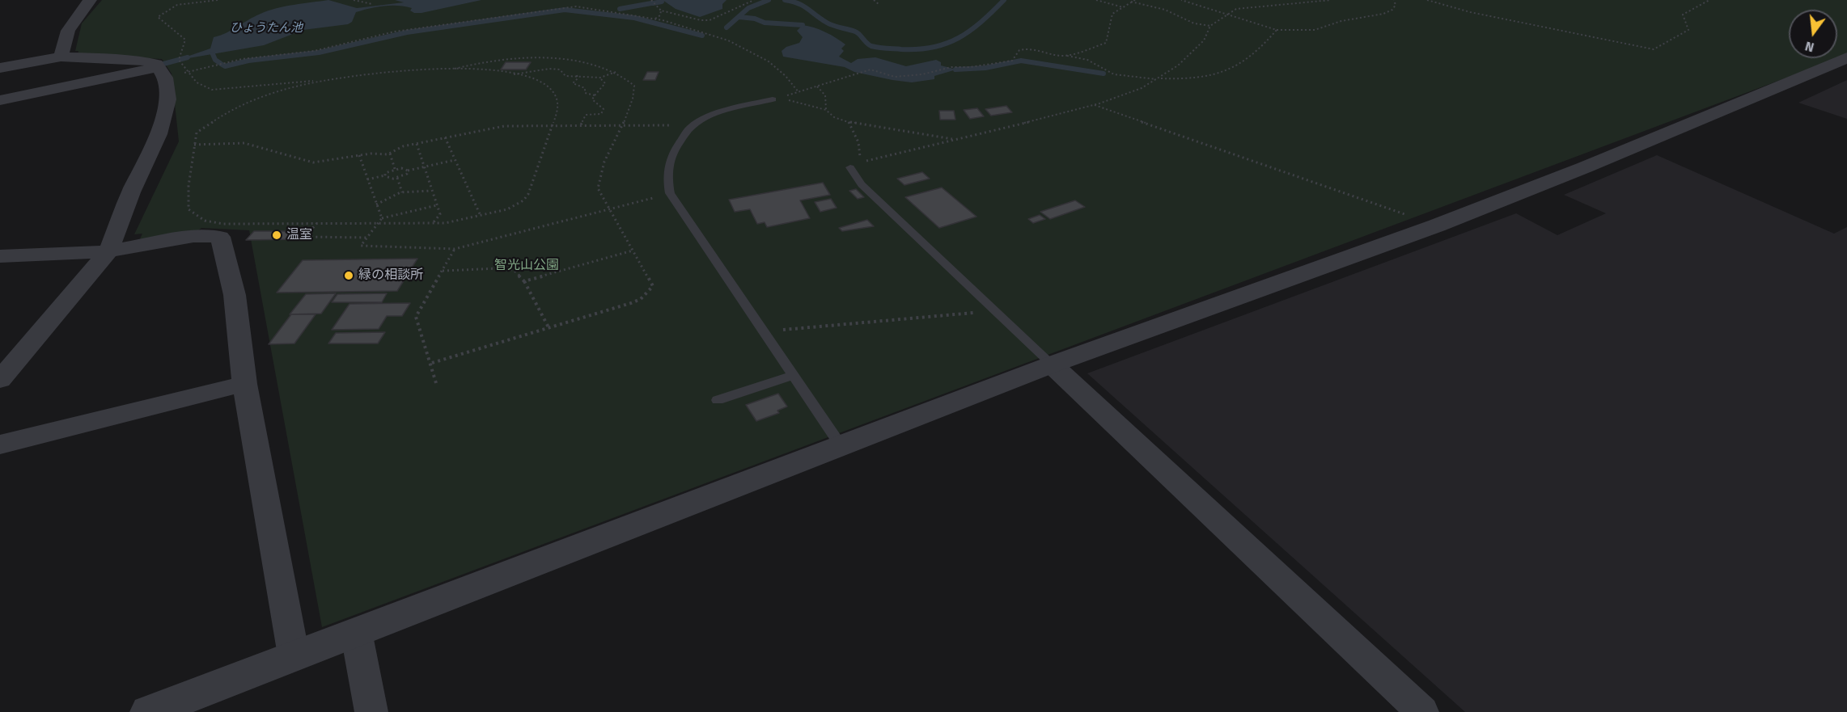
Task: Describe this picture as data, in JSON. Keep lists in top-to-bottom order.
{
  "water": ["ひょうたん池"],
  "parks": ["智光山公園"],
  "places": ["温室", "緑の相談所"],
  "north": "bottom"
}
